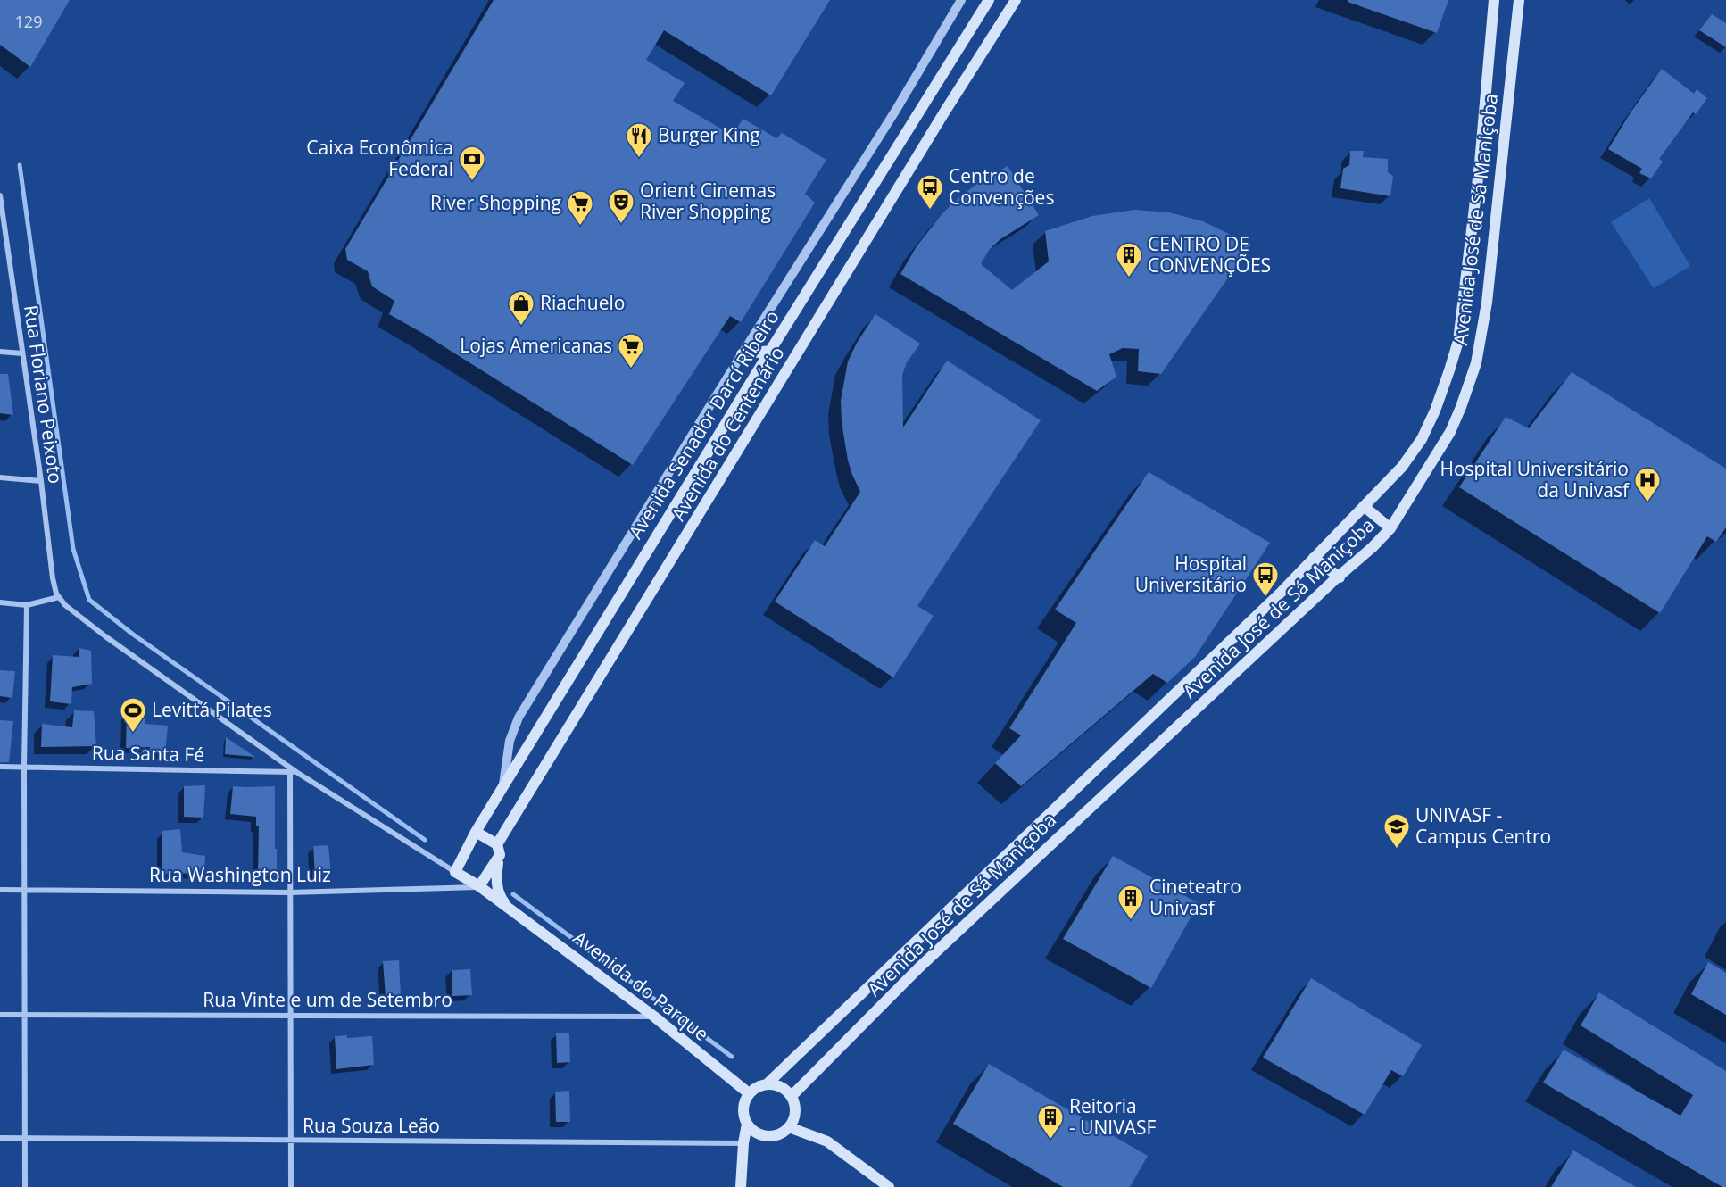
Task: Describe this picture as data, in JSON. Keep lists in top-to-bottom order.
{
  "streets": {
    "main road": [
      "Avenida José de Sá Maniçoba",
      "Avenida Senador Darcí Ribeiro",
      "Avenida do Centenário",
      "Avenida do Parque"
    ],
    "street": [
      "Rua Floriano Peixoto",
      "Rua Santa Fé",
      "Rua Washington Luiz",
      "Rua Vinte e um de Setembro",
      "Rua Souza Leão"
    ]
  },
  "crossings": [
    ["Avenida José de Sá Maniçoba", "Avenida do Parque"],
    ["Avenida Senador Darcí Ribeiro", "Avenida do Parque"],
    ["Avenida do Centenário", "Rua Washington Luiz"],
    ["Avenida do Centenário", "Avenida do Parque"],
    ["Rua Washington Luiz", "Avenida do Parque"],
    ["Avenida do Parque", "Rua Vinte e um de Setembro"]
  ],
  "places": {
    "restaurant": ["Burger King"],
    "bank": ["Caixa Econômica Federal"],
    "bus stop": ["Centro de Convenções", "Hospital Universitário"],
    "theatre": ["Orient Cinemas River Shopping"],
    "supermarket": ["River Shopping", "Lojas Americanas"],
    "building": ["CENTRO DE CONVENÇÕES", "Cineteatro Univasf", "Reitoria - UNIVASF"],
    "shop": ["Riachuelo"],
    "hospital": ["Hospital Universitário da Univasf"],
    "sports": ["Levittá Pilates"],
    "school or university": ["UNIVASF - Campus Centro"]
  },
  "house_numbers": ["129"]
}
